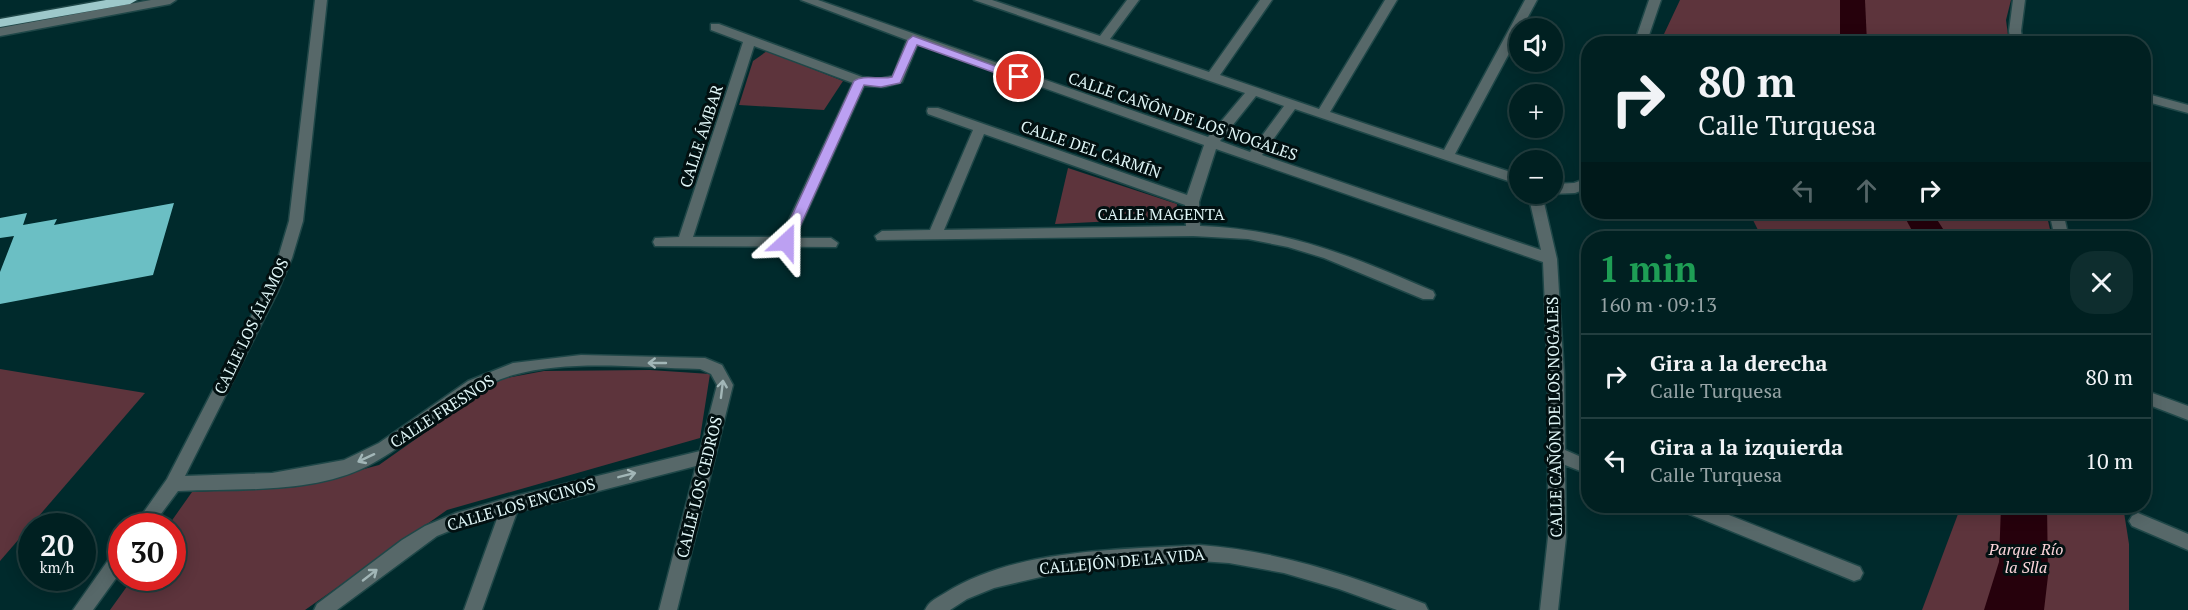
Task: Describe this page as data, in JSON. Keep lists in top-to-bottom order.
{
  "streets": {
    "street": [
      "CALLE CAÑÓN DE LOS NOGALES",
      "CALLE ÁMBAR",
      "CALLE DEL CARMÍN",
      "CALLE MAGENTA",
      "CALLE LOS ÁLAMOS",
      "CALLE FRESNOS",
      "CALLE LOS CEDROS",
      "CALLE LOS ENCINOS",
      "CALLEJÓN DE LA VIDA"
    ]
  },
  "crossings": [
    ["CALLE LOS ÁLAMOS", "CALLE FRESNOS"],
    ["CALLE FRESNOS", "CALLE LOS CEDROS"],
    ["CALLE LOS CEDROS", "CALLE LOS ENCINOS"]
  ],
  "one_way": ["CALLE FRESNOS", "CALLE LOS CEDROS", "CALLE LOS ENCINOS"],
  "parks": ["Parque Río la Slla"],
  "page": {
    "map_buttons": ["+", "−"],
    "turn": ["80 m", "Calle Turquesa"],
    "heading": ["1 min", "160 m · 09:13"],
    "list": [
      {
        "name": "Gira a la derecha",
        "note": "Calle Turquesa",
        "value": "80 m"
      },
      {
        "name": "Gira a la izquierda",
        "note": "Calle Turquesa",
        "value": "10 m"
      }
    ],
    "speed": "20 km/h",
    "limit": "30"
  }
}
